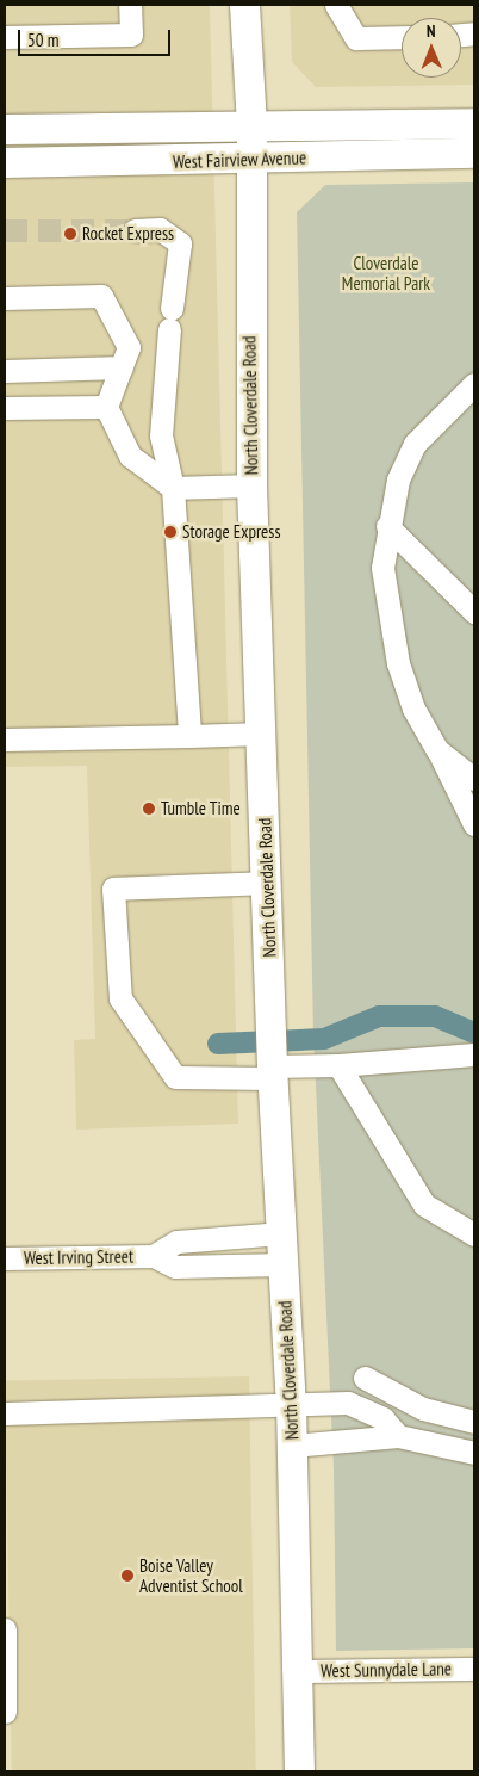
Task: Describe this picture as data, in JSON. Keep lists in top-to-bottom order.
{
  "streets": {
    "main road": ["West Fairview Avenue", "North Cloverdale Road"],
    "street": ["West Irving Street", "West Sunnydale Lane"]
  },
  "crossings": [
    ["West Fairview Avenue", "North Cloverdale Road"],
    ["North Cloverdale Road", "West Irving Street"],
    ["North Cloverdale Road", "West Sunnydale Lane"]
  ],
  "parks": ["Cloverdale Memorial Park"],
  "places": [
    "Rocket Express",
    "Storage Express",
    "Tumble Time",
    "Boise Valley Adventist School"
  ],
  "scale_bar": "50 m",
  "north": "top"
}
